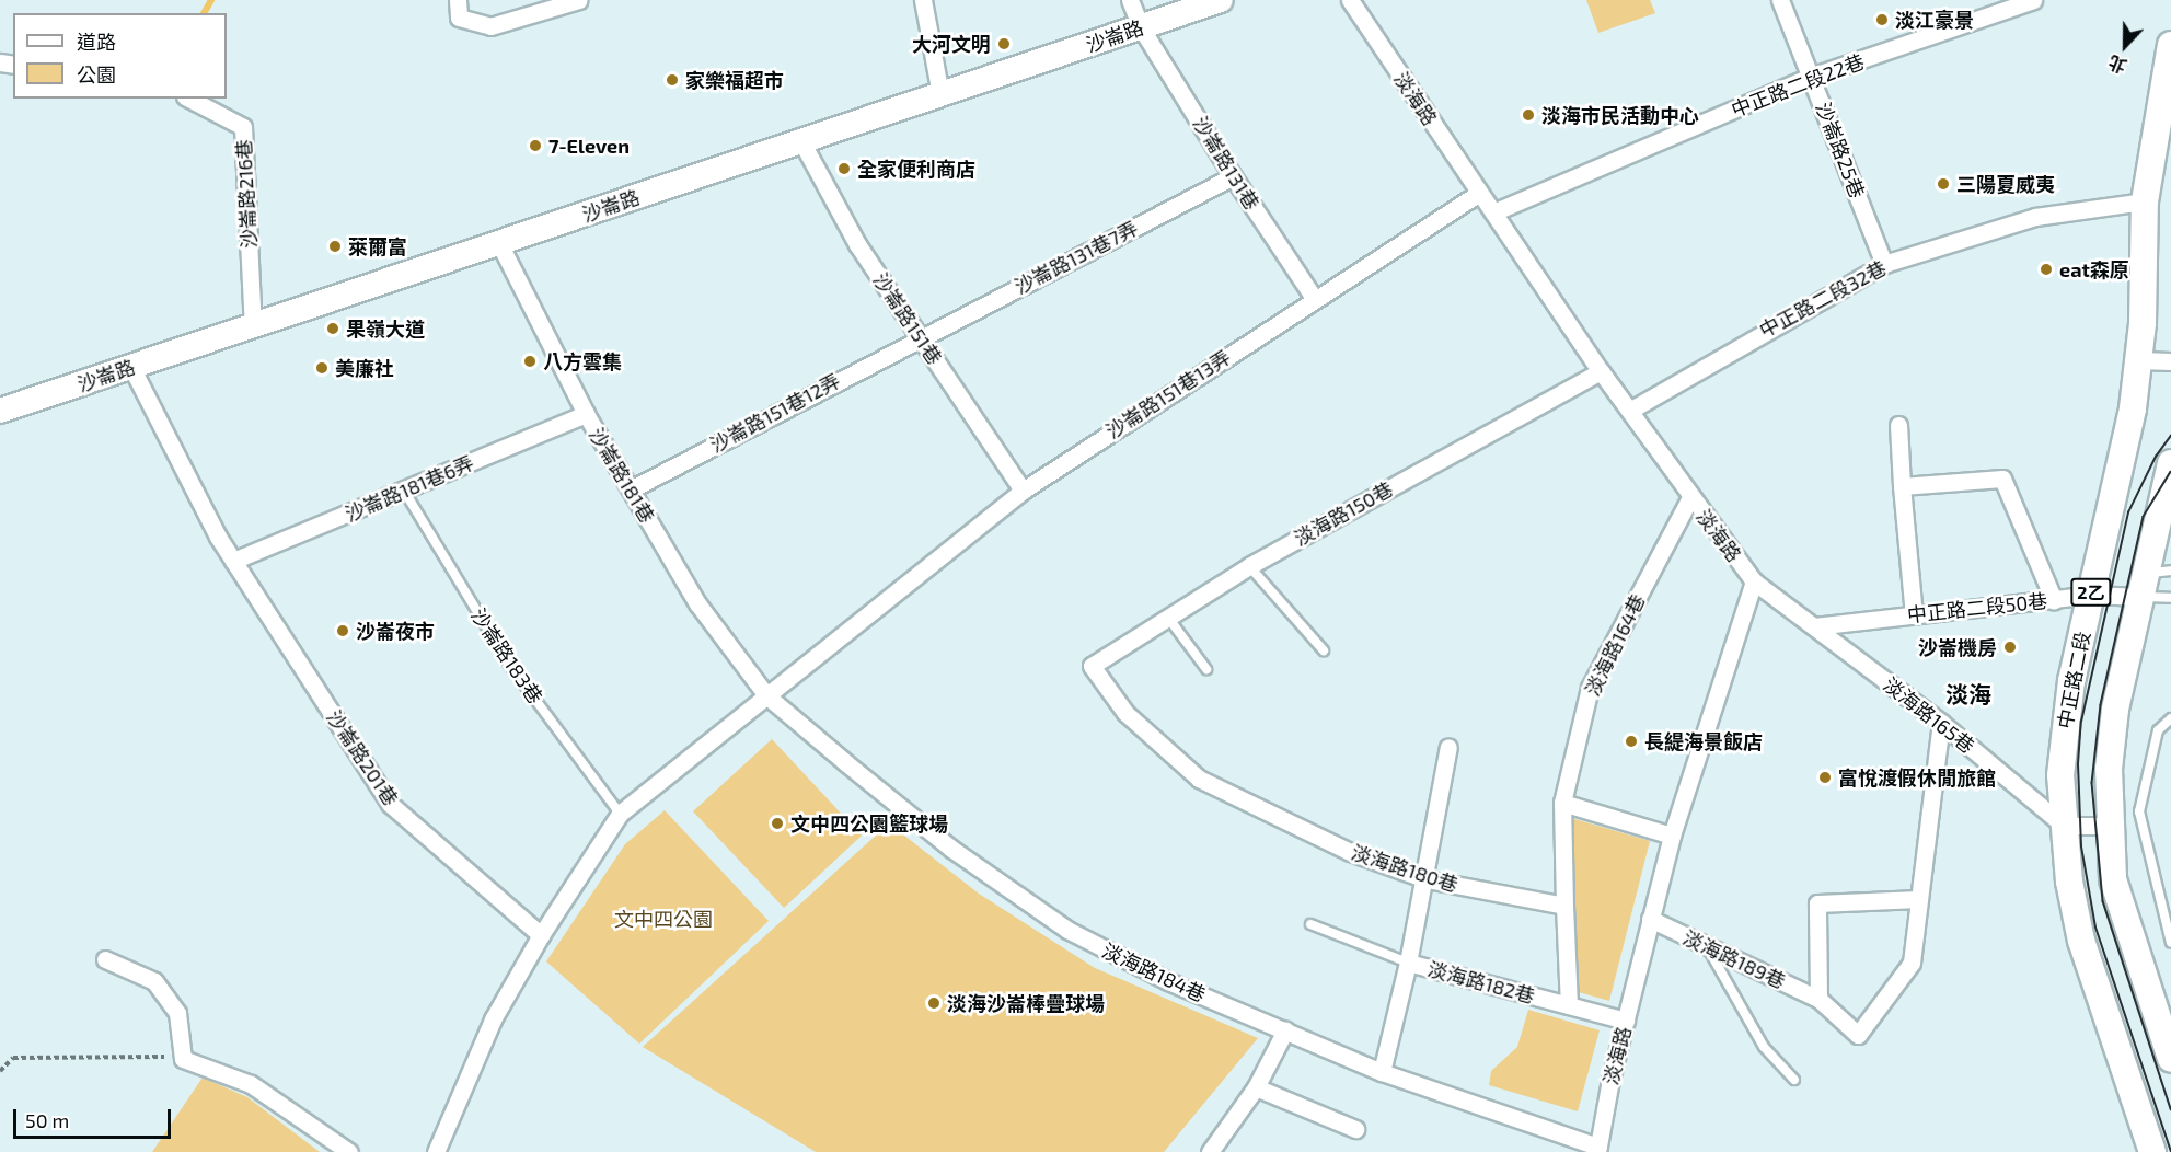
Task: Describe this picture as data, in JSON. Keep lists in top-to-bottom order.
{
  "streets": {
    "main road": ["2乙", "中正路二段"],
    "street": [
      "沙崙路",
      "中正路二段22巷",
      "淡海路",
      "沙崙路25巷",
      "沙崙路131巷",
      "沙崙路216巷",
      "沙崙路131巷7弄",
      "中正路二段32巷",
      "沙崙路151巷",
      "沙崙路151巷13弄",
      "沙崙路151巷12弄",
      "沙崙路181巷",
      "沙崙路181巷6弄",
      "淡海路150巷",
      "中正路二段50巷",
      "淡海路164巷",
      "淡海路165巷",
      "沙崙路201巷",
      "淡海路180巷",
      "淡海路189巷",
      "淡海路184巷",
      "淡海路182巷"
    ],
    "lane": ["沙崙路183巷"]
  },
  "crossings": [
    ["沙崙路", "沙崙路131巷"],
    ["沙崙路", "沙崙路216巷"],
    ["沙崙路", "沙崙路151巷"],
    ["沙崙路", "沙崙路181巷"],
    ["沙崙路", "沙崙路201巷"],
    ["中正路二段22巷", "淡海路"],
    ["中正路二段22巷", "沙崙路25巷"],
    ["淡海路", "中正路二段32巷"],
    ["淡海路", "沙崙路151巷13弄"],
    ["淡海路", "淡海路150巷"],
    ["淡海路", "淡海路164巷"],
    ["淡海路", "淡海路165巷"],
    ["淡海路", "淡海路189巷"],
    ["淡海路", "淡海路184巷"],
    ["淡海路", "淡海路182巷"],
    ["沙崙路25巷", "中正路二段32巷"],
    ["沙崙路131巷", "沙崙路131巷7弄"],
    ["沙崙路131巷", "沙崙路151巷13弄"],
    ["沙崙路131巷7弄", "沙崙路151巷"],
    ["沙崙路131巷7弄", "沙崙路151巷12弄"],
    ["中正路二段32巷", "中正路二段"],
    ["沙崙路151巷", "沙崙路151巷13弄"],
    ["沙崙路151巷", "沙崙路151巷12弄"],
    ["沙崙路151巷12弄", "沙崙路181巷"],
    ["沙崙路181巷", "沙崙路181巷6弄"],
    ["沙崙路181巷", "淡海路184巷"],
    ["沙崙路181巷6弄", "沙崙路183巷"],
    ["沙崙路181巷6弄", "沙崙路201巷"],
    ["淡海路150巷", "淡海路180巷"],
    ["2乙", "中正路二段50巷"],
    ["中正路二段50巷", "中正路二段"],
    ["中正路二段50巷", "淡海路165巷"],
    ["中正路二段", "淡海路165巷"],
    ["淡海路165巷", "淡海路189巷"],
    ["淡海路184巷", "淡海路182巷"]
  ],
  "districts": ["淡海"],
  "parks": ["文中四公園"],
  "places": [
    "淡江豪景",
    "大河文明",
    "家樂福超市",
    "淡海市民活動中心",
    "7-Eleven",
    "全家便利商店",
    "三陽夏威夷",
    "萊爾富",
    "eat森原",
    "果嶺大道",
    "八方雲集",
    "美廉社",
    "沙崙夜市",
    "沙崙機房",
    "長緹海景飯店",
    "富悅渡假休閒旅館",
    "文中四公園籃球場",
    "淡海沙崙棒疊球場"
  ],
  "legend": ["道路", "公園"],
  "scale_bar": "50 m",
  "north": "bottom"
}
